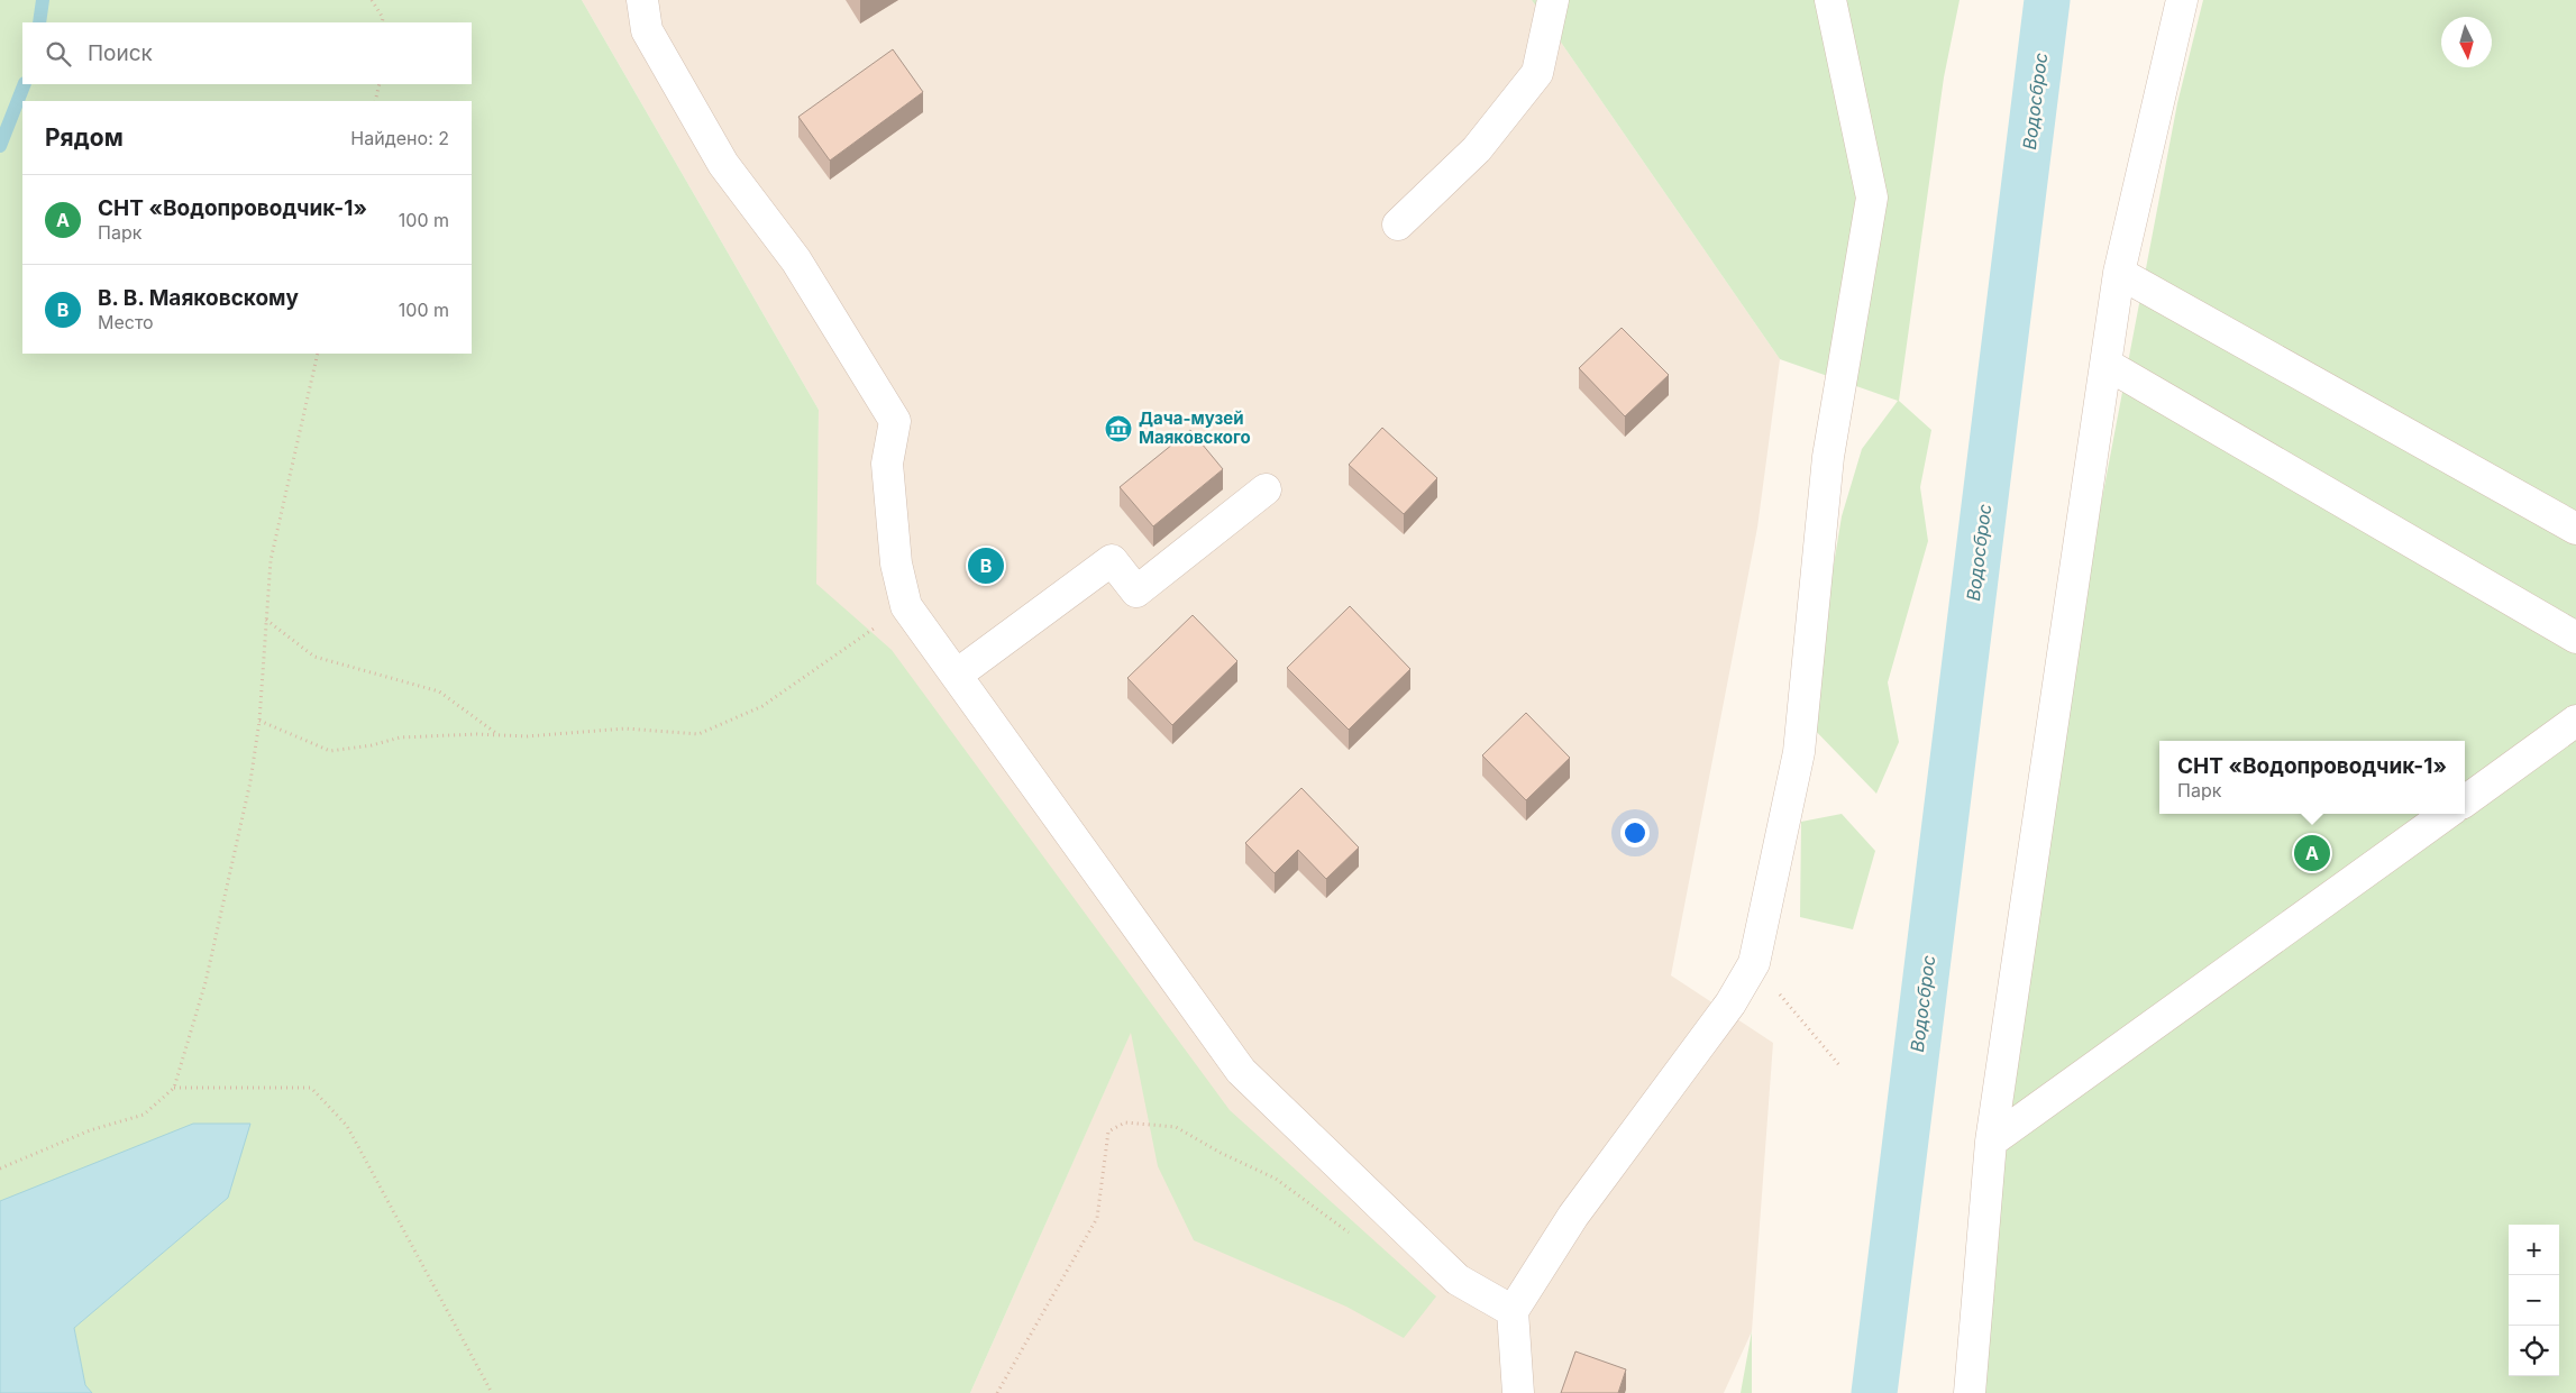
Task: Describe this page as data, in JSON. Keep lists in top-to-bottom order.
{
  "water": ["Водосброс"],
  "places": {
    "museum": ["Дача-музей Маяковского"]
  },
  "north": "bottom",
  "page": {
    "search": "Поиск",
    "heading": ["Рядом", "Найдено: 2"],
    "list": [
      {
        "mark": "A",
        "name": "СНТ «Водопроводчик-1»",
        "note": "Парк",
        "value": "100 m"
      },
      {
        "mark": "B",
        "name": "В. В. Маяковскому",
        "note": "Место",
        "value": "100 m"
      }
    ],
    "pins": ["B", "A"],
    "popup": ["СНТ «Водопроводчик-1»", "Парк"],
    "map_buttons": ["+", "−"]
  }
}
